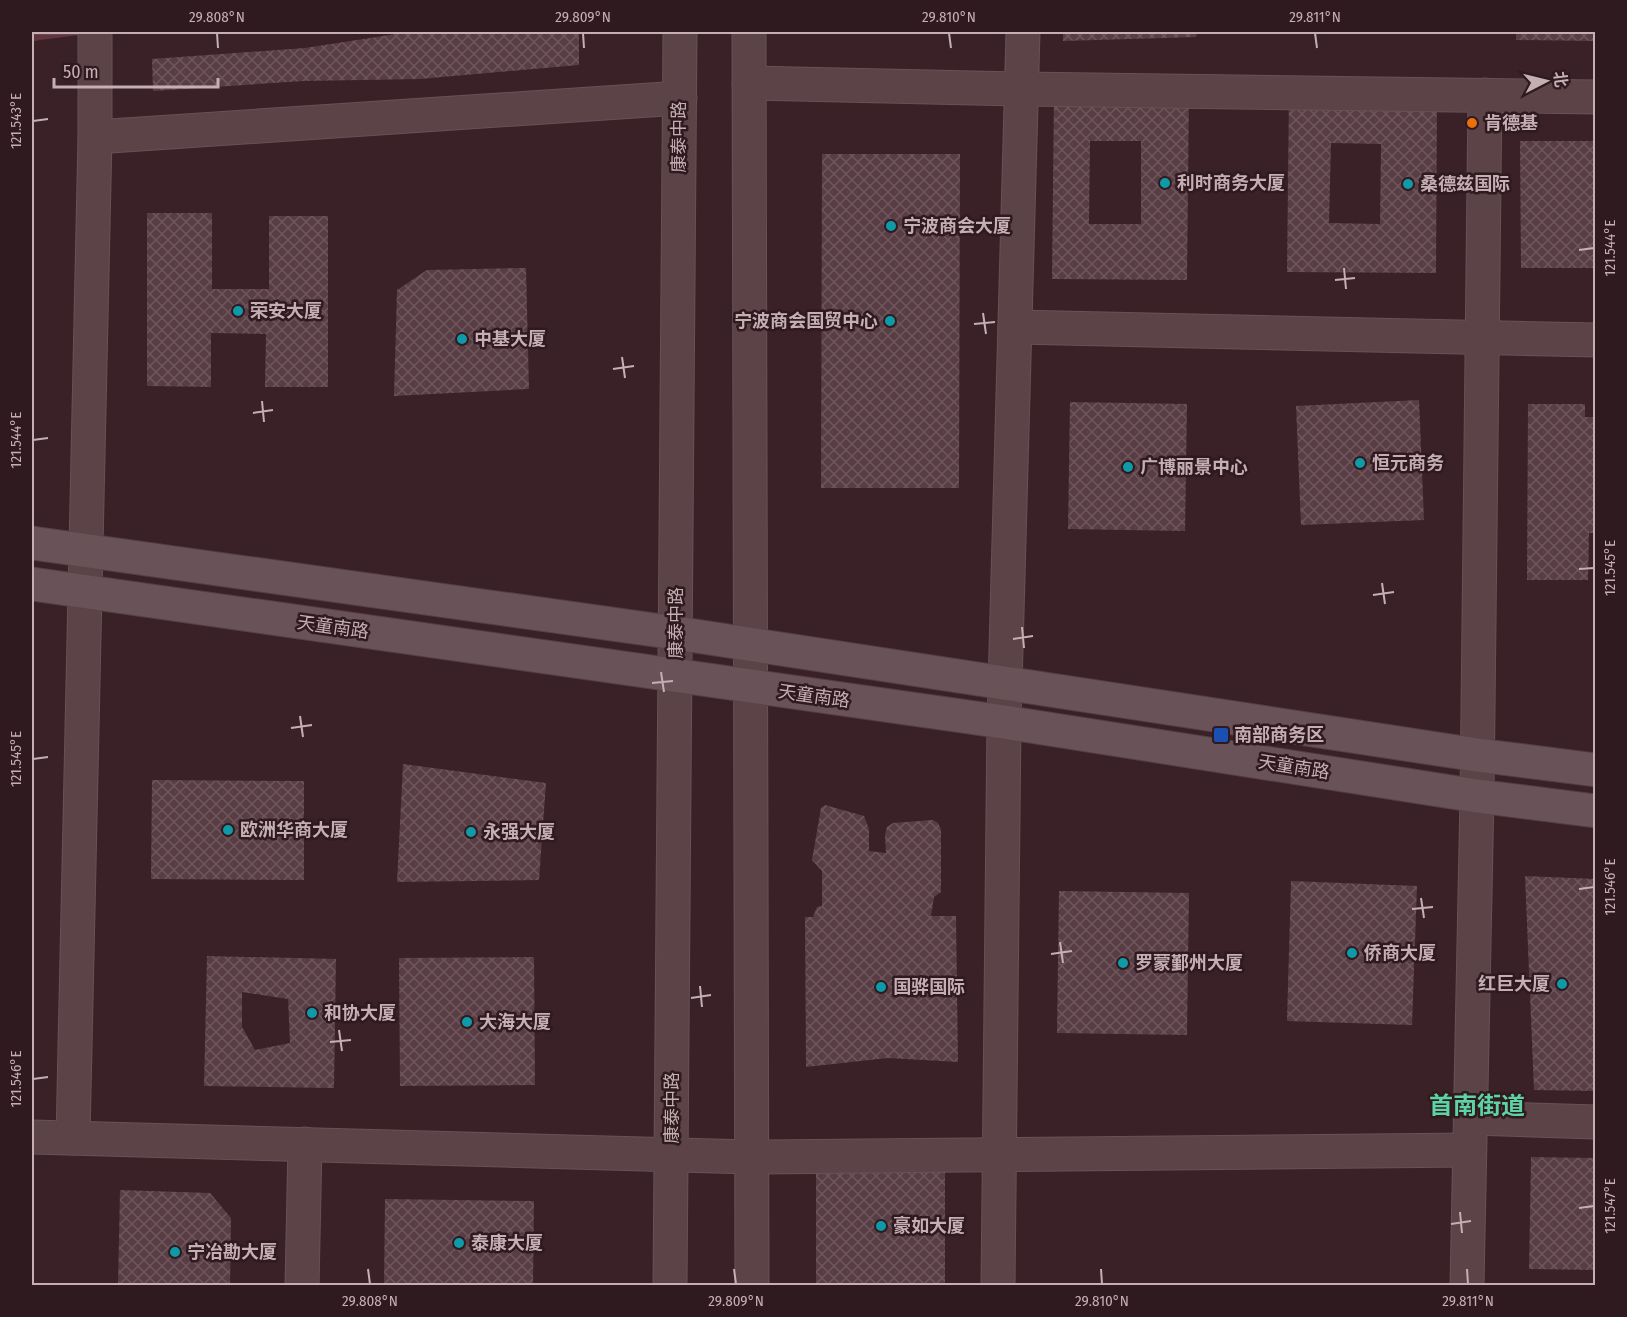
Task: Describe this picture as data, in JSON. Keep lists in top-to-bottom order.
{
  "streets": {
    "main road": ["天童南路"],
    "street": ["康泰中路"]
  },
  "crossings": [
    ["康泰中路", "天童南路"]
  ],
  "districts": ["首南街道"],
  "places": {
    "other": [
      "肯德基",
      "利时商务大厦",
      "桑德兹国际",
      "宁波商会大厦",
      "荣安大厦",
      "宁波商会国贸中心",
      "中基大厦",
      "恒元商务",
      "广博丽景中心",
      "欧洲华商大厦",
      "永强大厦",
      "侨商大厦",
      "罗蒙鄞州大厦",
      "红巨大厦",
      "国骅国际",
      "和协大厦",
      "大海大厦",
      "豪如大厦",
      "泰康大厦",
      "宁冶勘大厦"
    ],
    "transit": ["南部商务区"]
  },
  "scale_bar": "50 m",
  "north": "right",
  "coordinates": [
    "29.808°N",
    "29.809°N",
    "29.810°N",
    "29.811°N",
    "121.543°E",
    "121.544°E",
    "121.545°E",
    "121.546°E",
    "121.547°E"
  ]
}
